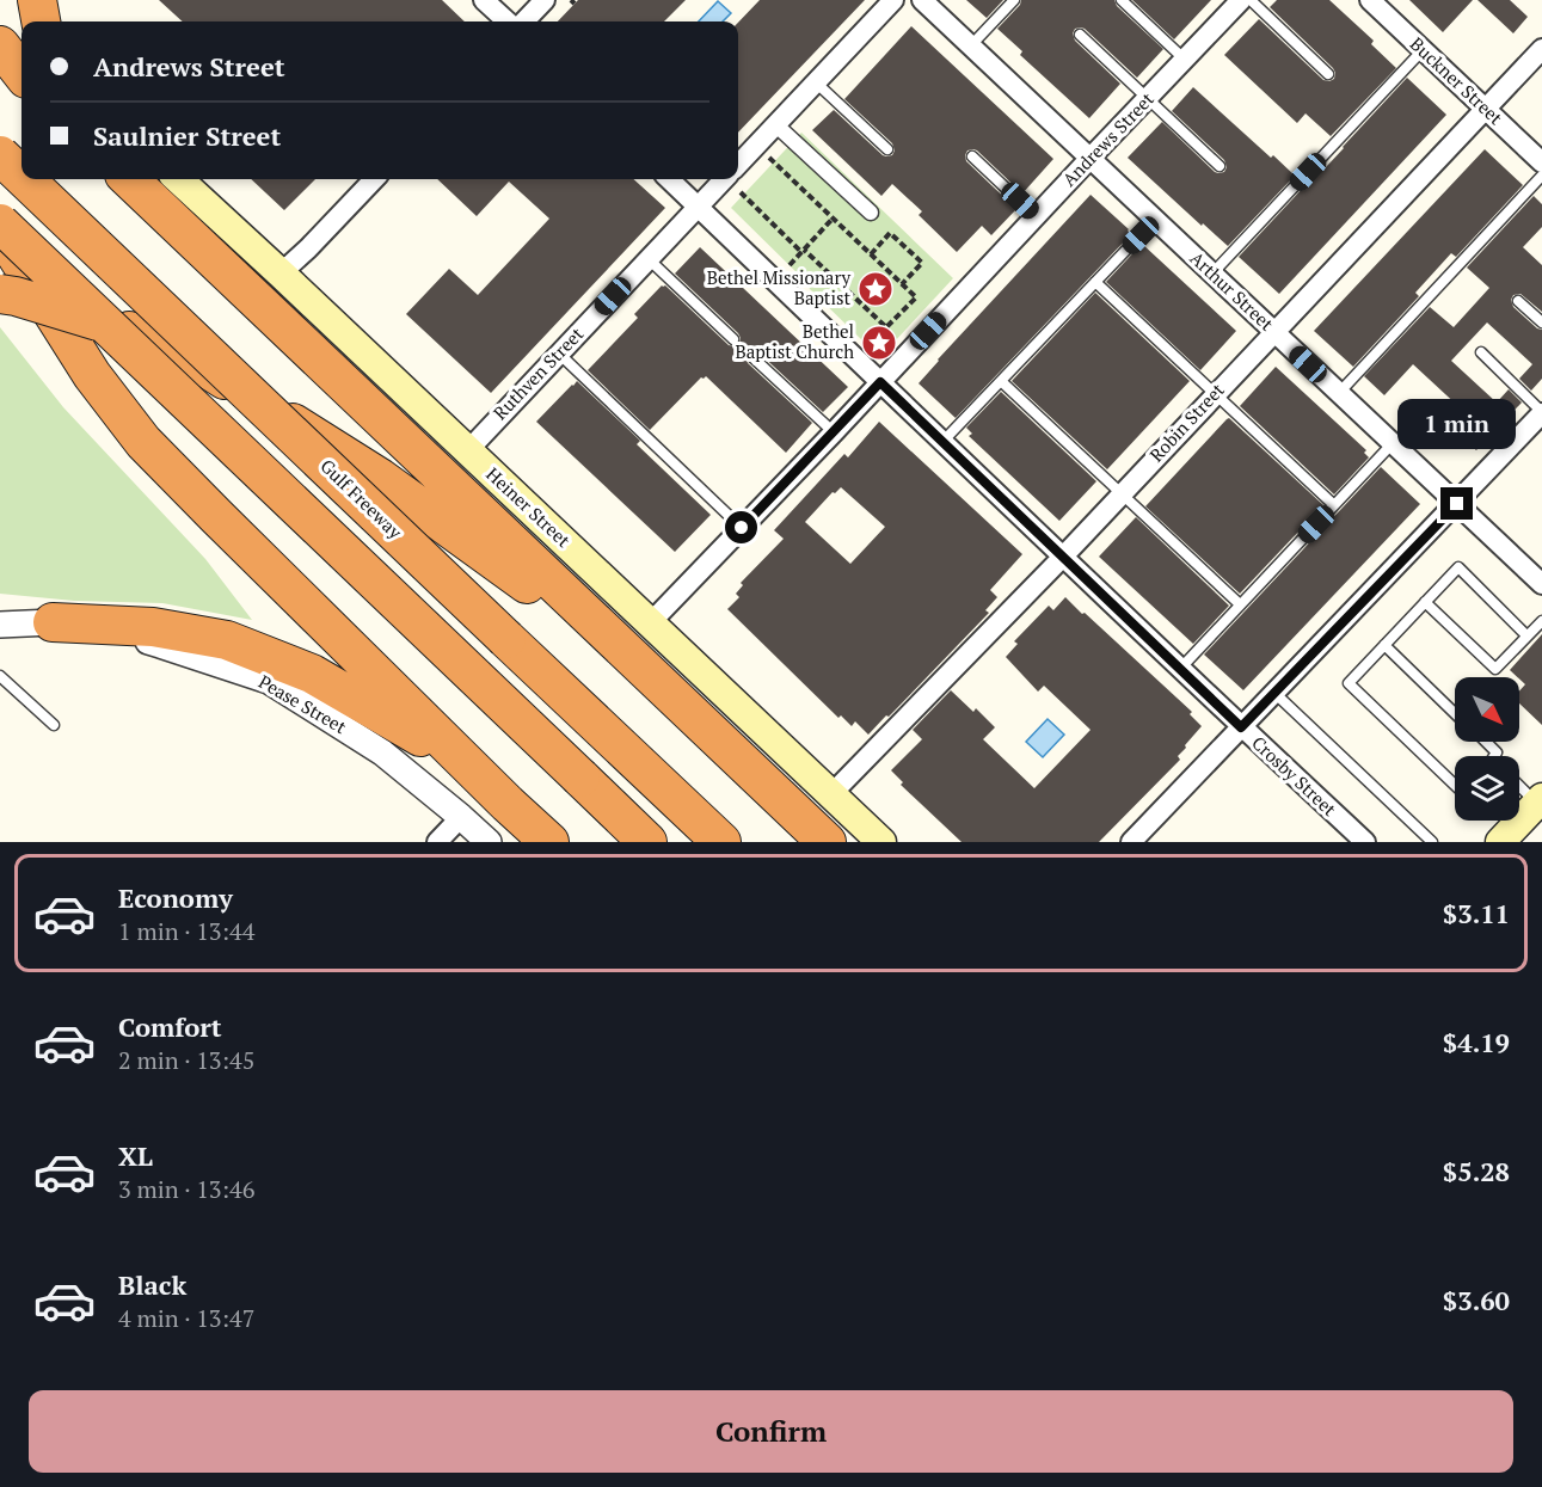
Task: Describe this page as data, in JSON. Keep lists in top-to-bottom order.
{
  "streets": {
    "highway": ["Gulf Freeway"],
    "main road": ["Heiner Street"],
    "street": [
      "Buckner Street",
      "Andrews Street",
      "Arthur Street",
      "Ruthven Street",
      "Robin Street",
      "Pease Street",
      "Crosby Street"
    ]
  },
  "crossings": [
    ["Buckner Street", "Robin Street"],
    ["Andrews Street", "Arthur Street"],
    ["Andrews Street", "Heiner Street"],
    ["Andrews Street", "Crosby Street"],
    ["Arthur Street", "Robin Street"],
    ["Ruthven Street", "Heiner Street"],
    ["Ruthven Street", "Crosby Street"],
    ["Robin Street", "Heiner Street"],
    ["Robin Street", "Crosby Street"]
  ],
  "places": {
    "place": ["Bethel Missionary Baptist", "Bethel Baptist Church"]
  },
  "north": "bottom right",
  "page": {
    "banner": ["Andrews Street", "Saulnier Street"],
    "bubble": "1 min",
    "list": [
      {
        "name": "Economy",
        "note": "1 min · 13:44",
        "value": "$3.11"
      },
      {
        "name": "Comfort",
        "note": "2 min · 13:45",
        "value": "$4.19"
      },
      {
        "name": "XL",
        "note": "3 min · 13:46",
        "value": "$5.28"
      },
      {
        "name": "Black",
        "note": "4 min · 13:47",
        "value": "$3.60"
      }
    ],
    "buttons": "Confirm"
  }
}
